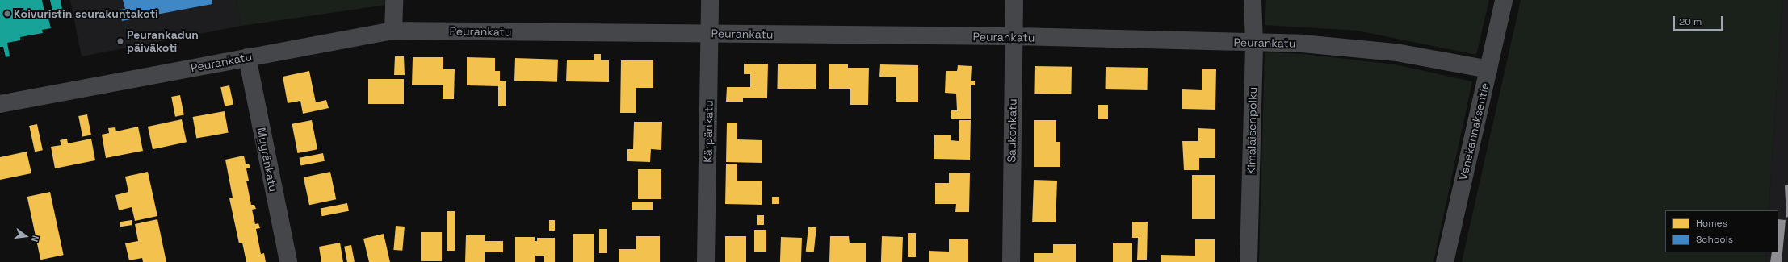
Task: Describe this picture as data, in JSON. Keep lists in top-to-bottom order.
{
  "streets": {
    "street": [
      "Peurankatu",
      "Saukonkatu",
      "Kimalaisenpolku",
      "Kärpänkatu",
      "Venekannaksentie",
      "Myyränkatu"
    ]
  },
  "crossings": [
    ["Peurankatu", "Saukonkatu"],
    ["Peurankatu", "Kimalaisenpolku"],
    ["Peurankatu", "Kärpänkatu"],
    ["Peurankatu", "Venekannaksentie"],
    ["Peurankatu", "Myyränkatu"]
  ],
  "places": ["Koivuristin seurakuntakoti", "Peurankadun päiväkoti"],
  "legend": ["Homes", "Schools"],
  "scale_bar": "20 m",
  "north": "right"
}
